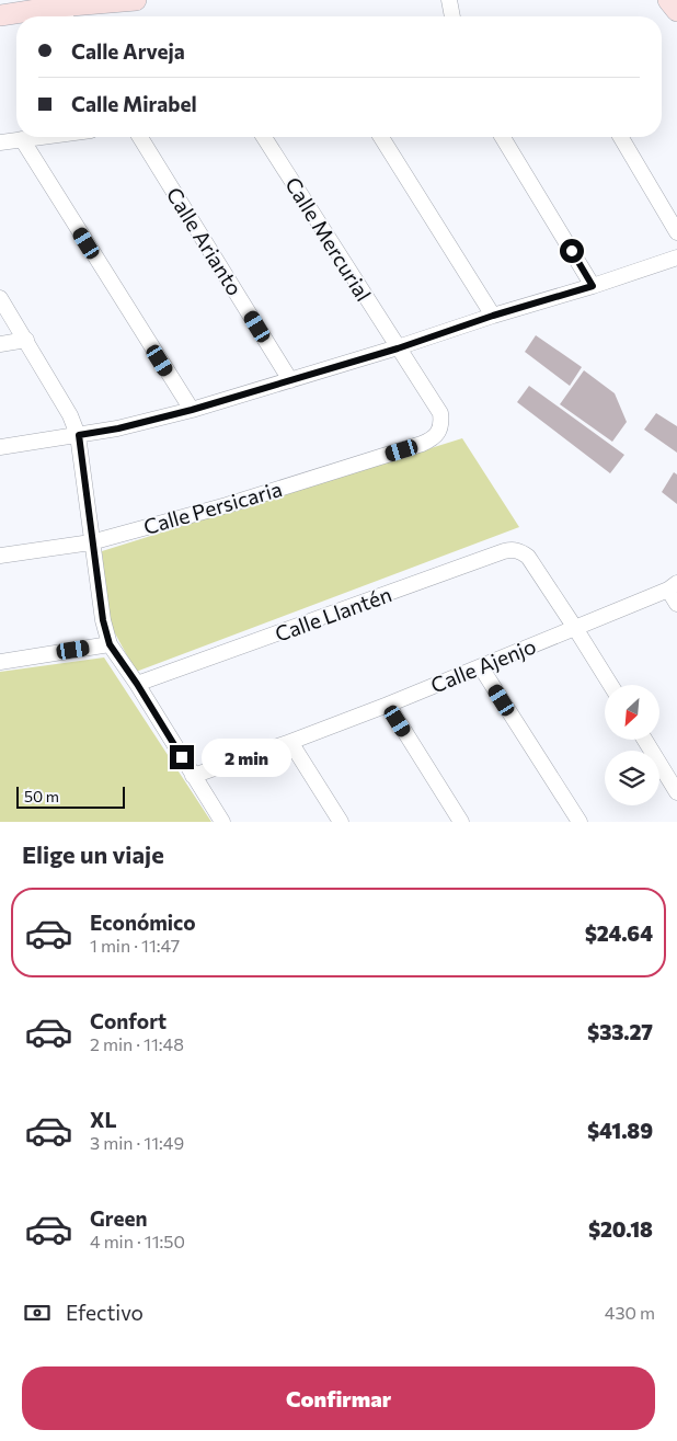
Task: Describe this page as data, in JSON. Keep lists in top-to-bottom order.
{
  "streets": {
    "street": [
      "Calle Mercurial",
      "Calle Arianto",
      "Calle Persicaria",
      "Calle Llantén",
      "Calle Ajenjo"
    ]
  },
  "crossings": [
    ["Calle Mercurial", "Calle Persicaria"],
    ["Calle Llantén", "Calle Ajenjo"]
  ],
  "scale_bar": "50 m",
  "north": "bottom left",
  "page": {
    "banner": ["Calle Arveja", "Calle Mirabel"],
    "bubble": "2 min",
    "scale": "50 m",
    "heading": "Elige un viaje",
    "list": [
      {
        "name": "Económico",
        "note": "1 min · 11:47",
        "value": "$24.64"
      },
      {
        "name": "Confort",
        "note": "2 min · 11:48",
        "value": "$33.27"
      },
      {
        "name": "XL",
        "note": "3 min · 11:49",
        "value": "$41.89"
      },
      {
        "name": "Green",
        "note": "4 min · 11:50",
        "value": "$20.18"
      }
    ],
    "pay": ["Efectivo", "430 m"],
    "buttons": "Confirmar"
  }
}
